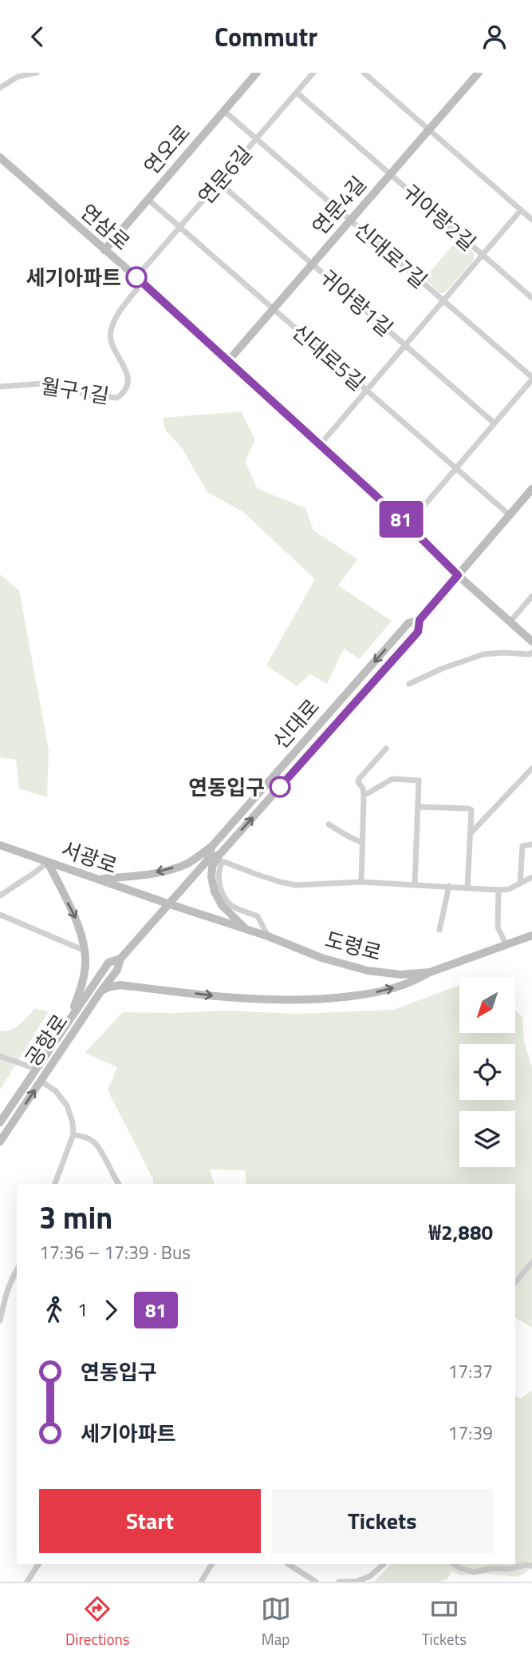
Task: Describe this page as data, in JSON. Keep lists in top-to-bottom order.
{
  "streets": {
    "main road": [
      "연오로",
      "연문4길",
      "연삼로",
      "신대로",
      "서광로",
      "도령로",
      "공항로"
    ],
    "street": [
      "연문6길",
      "귀아랑2길",
      "신대로7길",
      "귀아랑1길",
      "신대로5길",
      "월구1길"
    ]
  },
  "crossings": [
    ["연오로", "연삼로"],
    ["연오로", "신대로7길"],
    ["연오로", "신대로5길"],
    ["연문6길", "귀아랑2길"],
    ["연문6길", "연삼로"],
    ["연문6길", "신대로7길"],
    ["연문6길", "귀아랑1길"],
    ["연문6길", "신대로5길"],
    ["연문6길", "월구1길"],
    ["연문4길", "귀아랑2길"],
    ["연문4길", "연삼로"],
    ["연문4길", "신대로7길"],
    ["연문4길", "귀아랑1길"],
    ["연문4길", "신대로5길"],
    ["연삼로", "월구1길"],
    ["연삼로", "신대로"],
    ["신대로5길", "신대로"],
    ["신대로", "서광로"],
    ["신대로", "도령로"],
    ["신대로", "공항로"],
    ["서광로", "도령로"],
    ["서광로", "공항로"],
    ["도령로", "공항로"]
  ],
  "places": ["세기아파트", "연동입구"],
  "lines": ["bus line 81"],
  "north": "bottom left",
  "page": {
    "header": "Commutr",
    "on_map": "81",
    "heading": ["3 min", "17:36 – 17:39 · Bus", "₩2,880"],
    "legs": ["1", "81"],
    "list": [
      {
        "name": "연동입구",
        "value": "17:37"
      },
      {
        "name": "세기아파트",
        "value": "17:39"
      }
    ],
    "buttons": ["Start", "Tickets"],
    "tabs": ["Directions", "Map", "Tickets"]
  }
}
